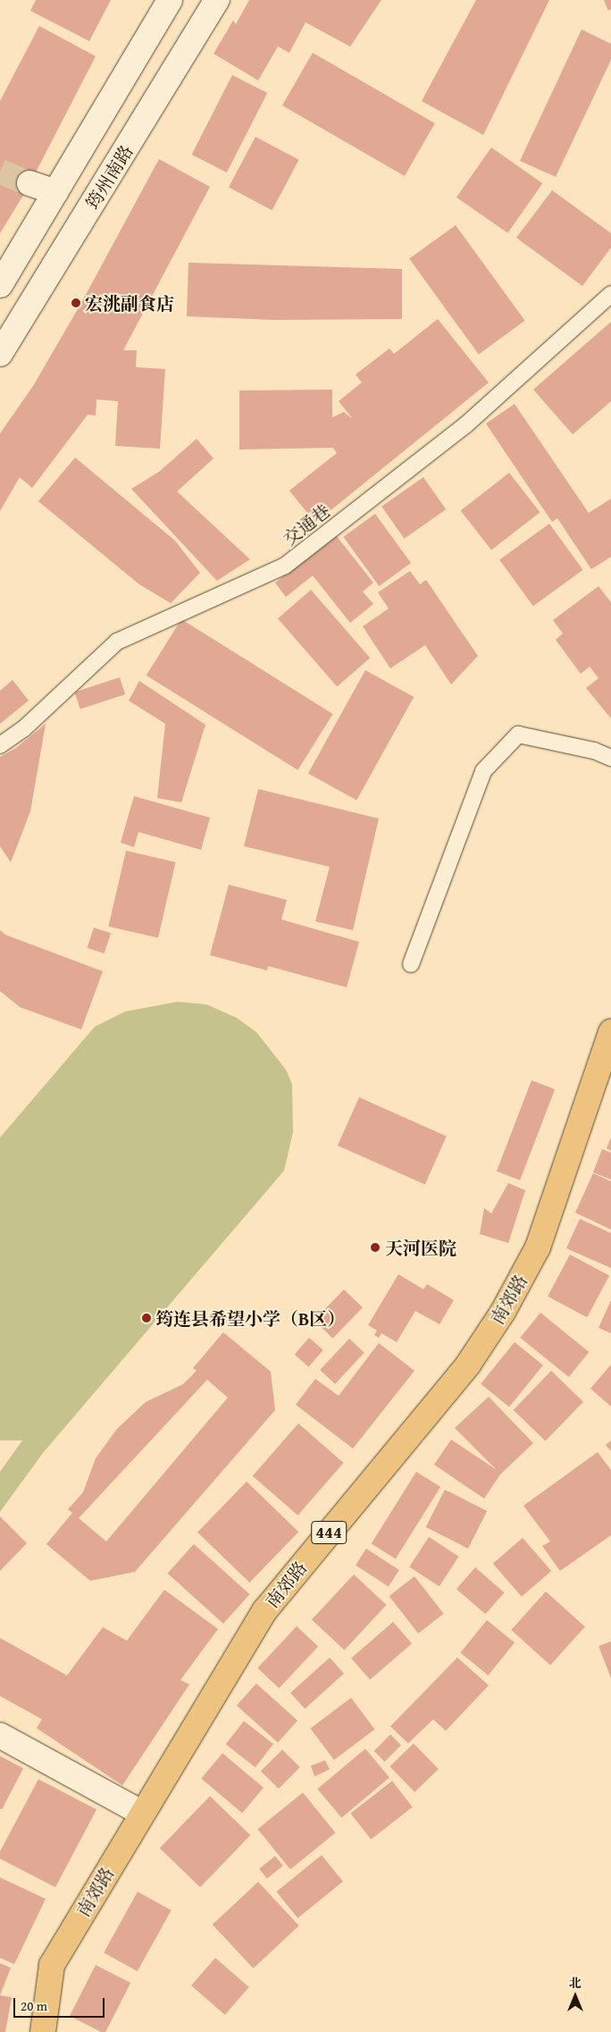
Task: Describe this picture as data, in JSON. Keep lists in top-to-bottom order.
{
  "streets": {
    "main road": ["筠州南路", "南郊路", "444"],
    "lane": ["交通巷"]
  },
  "places": ["宏洮副食店", "天河医院", "筠连县希望小学（B区）"],
  "scale_bar": "20 m",
  "north": "top"
}
